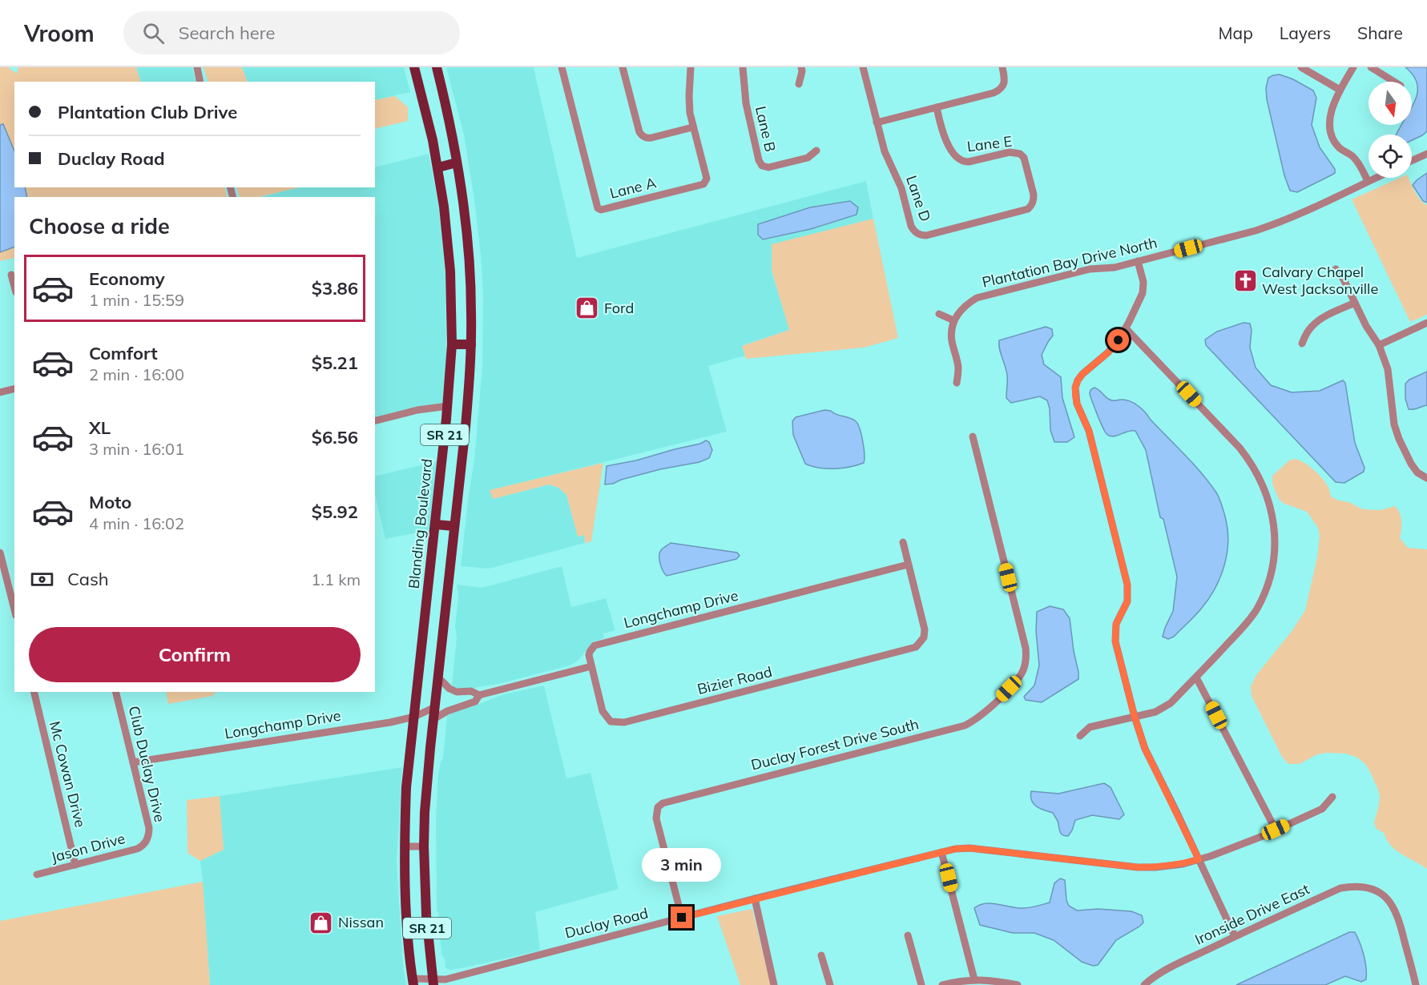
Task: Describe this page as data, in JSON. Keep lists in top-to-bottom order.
{
  "streets": {
    "main road": ["SR 21", "Blanding Boulevard"],
    "street": [
      "Lane B",
      "Lane E",
      "Lane A",
      "Lane D",
      "Plantation Bay Drive North",
      "Longchamp Drive",
      "Bizier Road",
      "Duclay Forest Drive South",
      "Club Duclay Drive",
      "Mc Cowan Drive",
      "Jason Drive",
      "Ironside Drive East",
      "Duclay Road"
    ]
  },
  "crossings": [
    ["Lane E", "Lane D"],
    ["SR 21", "Longchamp Drive"],
    ["SR 21", "Duclay Road"],
    ["Blanding Boulevard", "Longchamp Drive"],
    ["Blanding Boulevard", "Duclay Road"],
    ["Longchamp Drive", "Bizier Road"],
    ["Longchamp Drive", "Club Duclay Drive"],
    ["Duclay Forest Drive South", "Duclay Road"],
    ["Club Duclay Drive", "Jason Drive"],
    ["Mc Cowan Drive", "Jason Drive"]
  ],
  "places": {
    "church": ["Calvary Chapel West Jacksonville"],
    "shop": ["Ford", "Nissan"]
  },
  "north": "bottom",
  "page": {
    "header": "Vroom",
    "search": "Search here",
    "nav": ["Map", "Layers", "Share"],
    "banner": ["Plantation Club Drive", "Duclay Road"],
    "heading": "Choose a ride",
    "list": [
      {
        "name": "Economy",
        "note": "1 min · 15:59",
        "value": "$3.86"
      },
      {
        "name": "Comfort",
        "note": "2 min · 16:00",
        "value": "$5.21"
      },
      {
        "name": "XL",
        "note": "3 min · 16:01",
        "value": "$6.56"
      },
      {
        "name": "Moto",
        "note": "4 min · 16:02",
        "value": "$5.92"
      }
    ],
    "pay": ["Cash", "1.1 km"],
    "buttons": "Confirm",
    "bubble": "3 min"
  }
}
